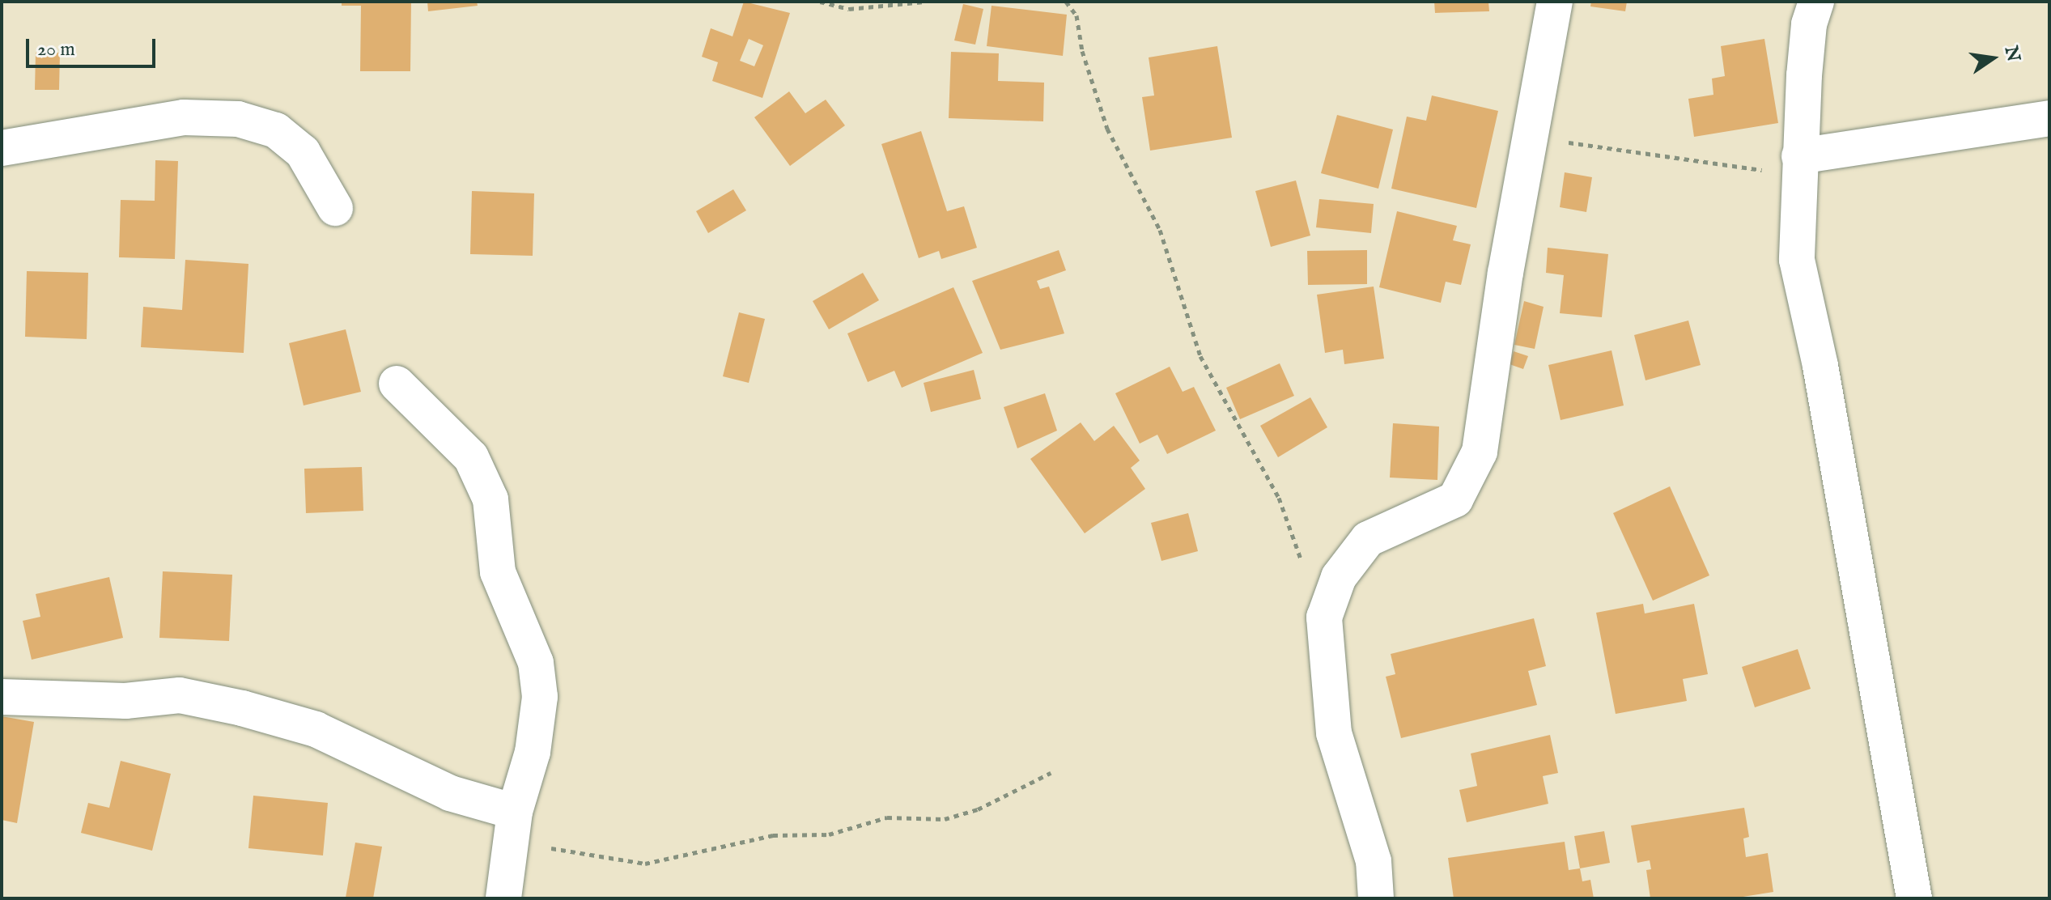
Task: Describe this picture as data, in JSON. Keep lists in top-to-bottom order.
{
  "scale_bar": "20 m",
  "north": "right"
}
